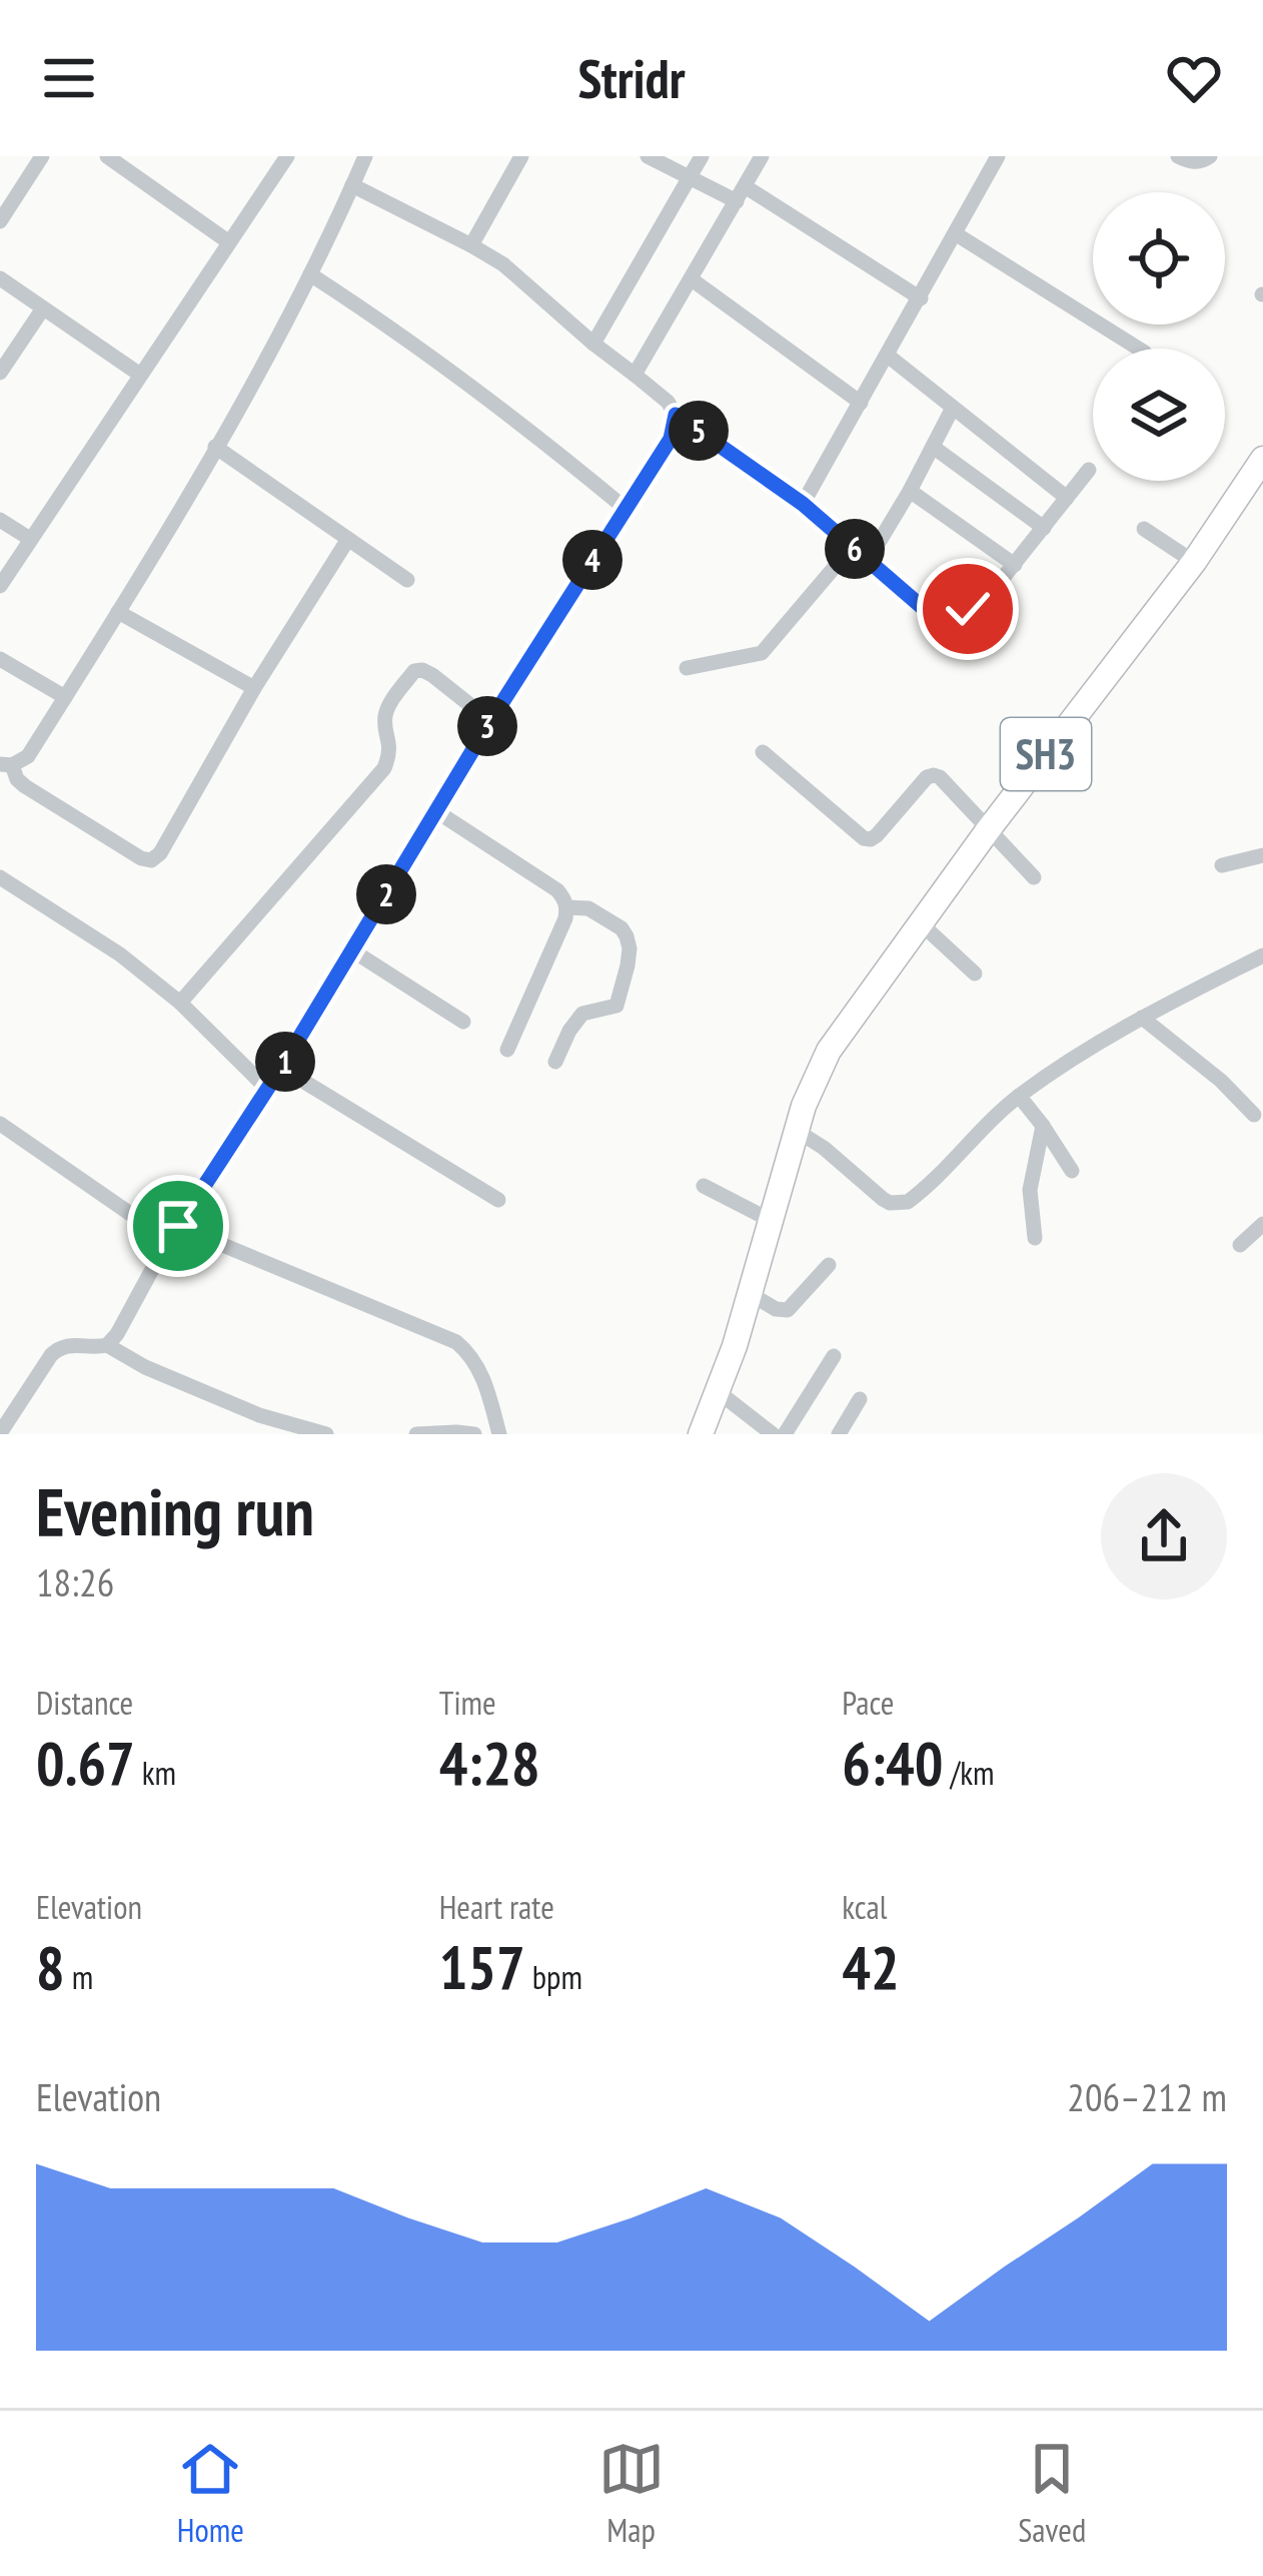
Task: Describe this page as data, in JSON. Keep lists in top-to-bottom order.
{
  "streets": {
    "main road": ["SH3"]
  },
  "page": {
    "header": "Stridr",
    "pins": [
      "5",
      "6",
      "4",
      "3",
      "2",
      "1"
    ],
    "heading": ["Evening run", "18:26"],
    "stats": [
      ["Distance", "0.67 km"],
      ["Time", "4:28"],
      ["Pace", "6:40 /km"],
      ["Elevation", "8 m"],
      ["Heart rate", "157 bpm"],
      ["kcal", "42"]
    ],
    "chart": ["Elevation", "206–212 m"],
    "tabs": ["Home", "Map", "Saved"]
  }
}
